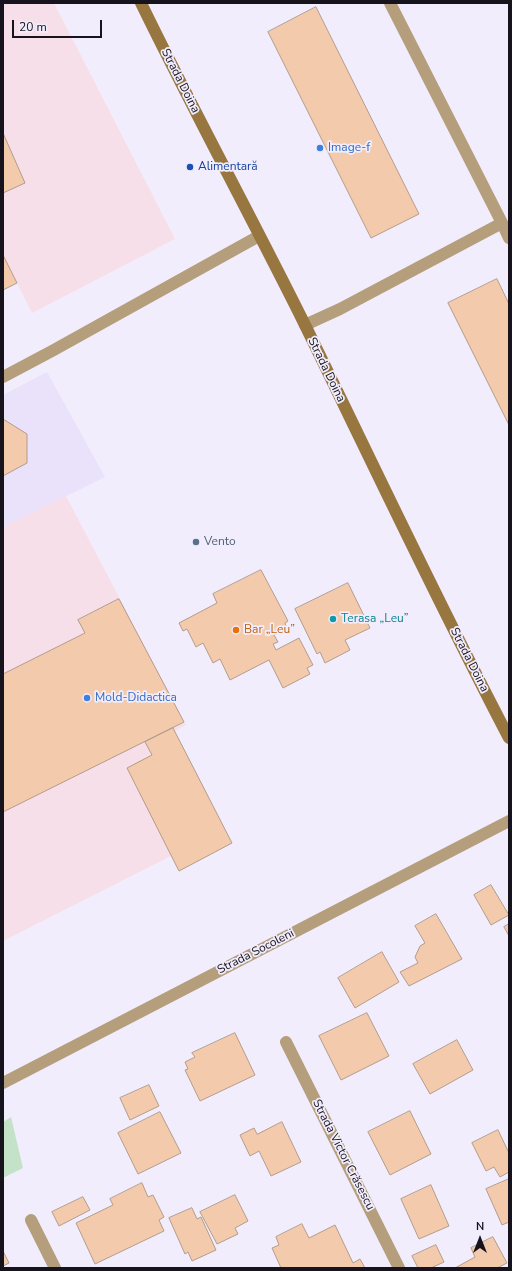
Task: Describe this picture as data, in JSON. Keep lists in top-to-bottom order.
{
  "streets": {
    "main road": ["Strada Doina"],
    "street": ["Strada Socoleni", "Strada Victor Crăsescu"]
  },
  "places": [
    "Image-f",
    "Alimentară",
    "Vento",
    "Terasa „Leu”",
    "Bar „Leu”",
    "Mold-Didactica"
  ],
  "scale_bar": "20 m",
  "north": "top"
}
